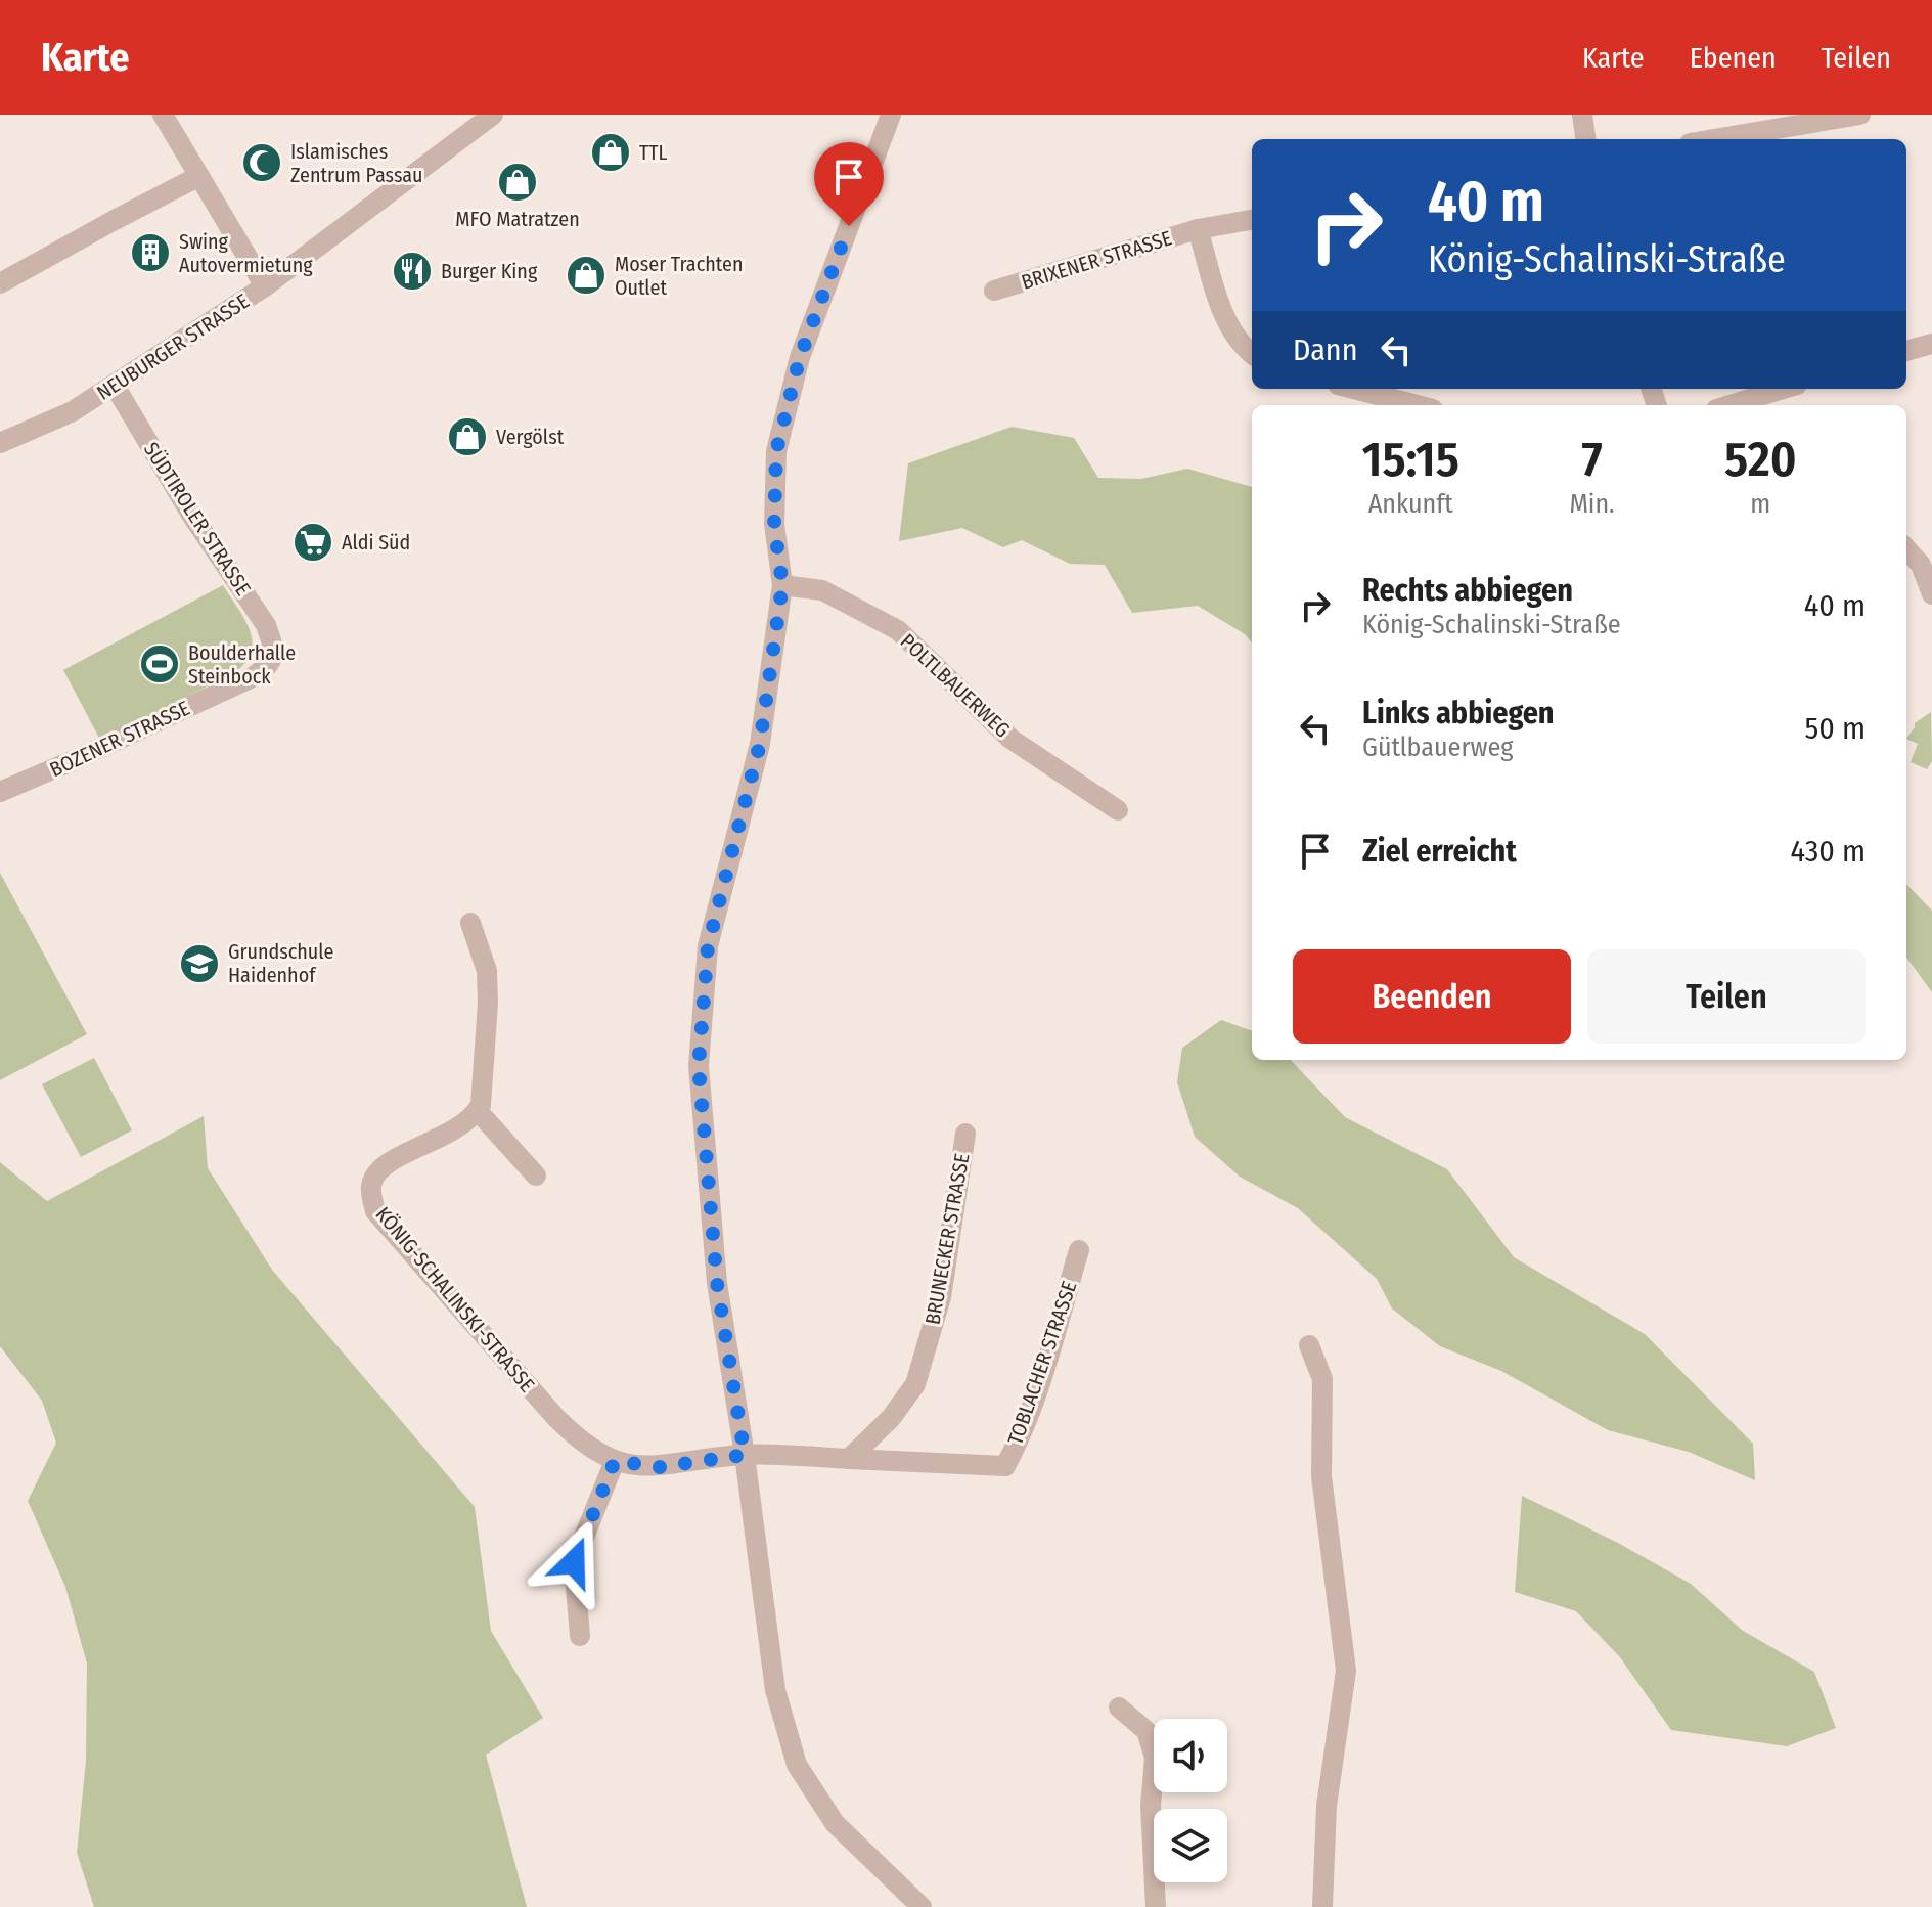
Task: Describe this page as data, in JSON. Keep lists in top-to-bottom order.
{
  "streets": {
    "street": [
      "BRIXENER STRASSE",
      "NEUBURGER STRASSE",
      "SÜDTIROLER STRASSE",
      "POLTLBAUERWEG",
      "BOZENER STRASSE",
      "BRUNECKER STRASSE",
      "KÖNIG-SCHALINSKI-STRASSE",
      "TOBLACHER STRASSE"
    ]
  },
  "crossings": [
    ["NEUBURGER STRASSE", "SÜDTIROLER STRASSE"],
    ["SÜDTIROLER STRASSE", "BOZENER STRASSE"],
    ["BRUNECKER STRASSE", "TOBLACHER STRASSE"]
  ],
  "places": {
    "shop": [
      "TTL",
      "MFO Matratzen",
      "Moser Trachten Outlet",
      "Vergölst"
    ],
    "mosque": ["Islamisches Zentrum Passau"],
    "building": ["Swing Autovermietung"],
    "restaurant": ["Burger King"],
    "supermarket": ["Aldi Süd"],
    "sports": ["Boulderhalle Steinbock"],
    "school or university": ["Grundschule Haidenhof"]
  },
  "page": {
    "header": "Karte",
    "nav": ["Karte", "Ebenen", "Teilen"],
    "turn": ["40 m", "König-Schalinski-Straße"],
    "then": "Dann",
    "eta": [
      "15:15",
      "Ankunft",
      "7",
      "Min.",
      "520",
      "m"
    ],
    "list": [
      {
        "name": "Rechts abbiegen",
        "note": "König-Schalinski-Straße",
        "value": "40 m"
      },
      {
        "name": "Links abbiegen",
        "note": "Gütlbauerweg",
        "value": "50 m"
      },
      {
        "name": "Ziel erreicht",
        "value": "430 m"
      }
    ],
    "buttons": ["Beenden", "Teilen"]
  }
}
